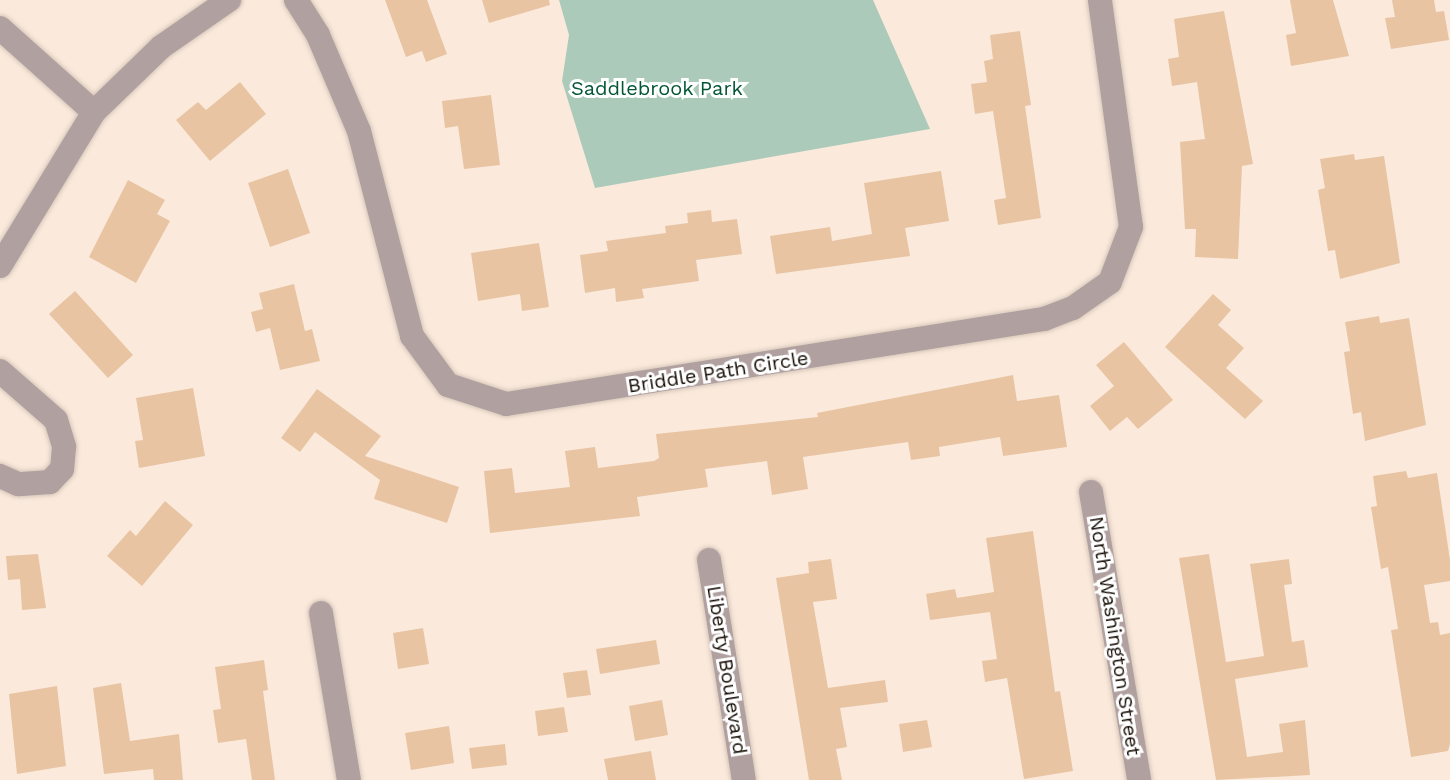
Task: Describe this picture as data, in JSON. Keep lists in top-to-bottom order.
{
  "streets": {
    "street": ["Briddle Path Circle", "North Washington Street", "Liberty Boulevard"]
  },
  "parks": ["Saddlebrook Park"]
}
